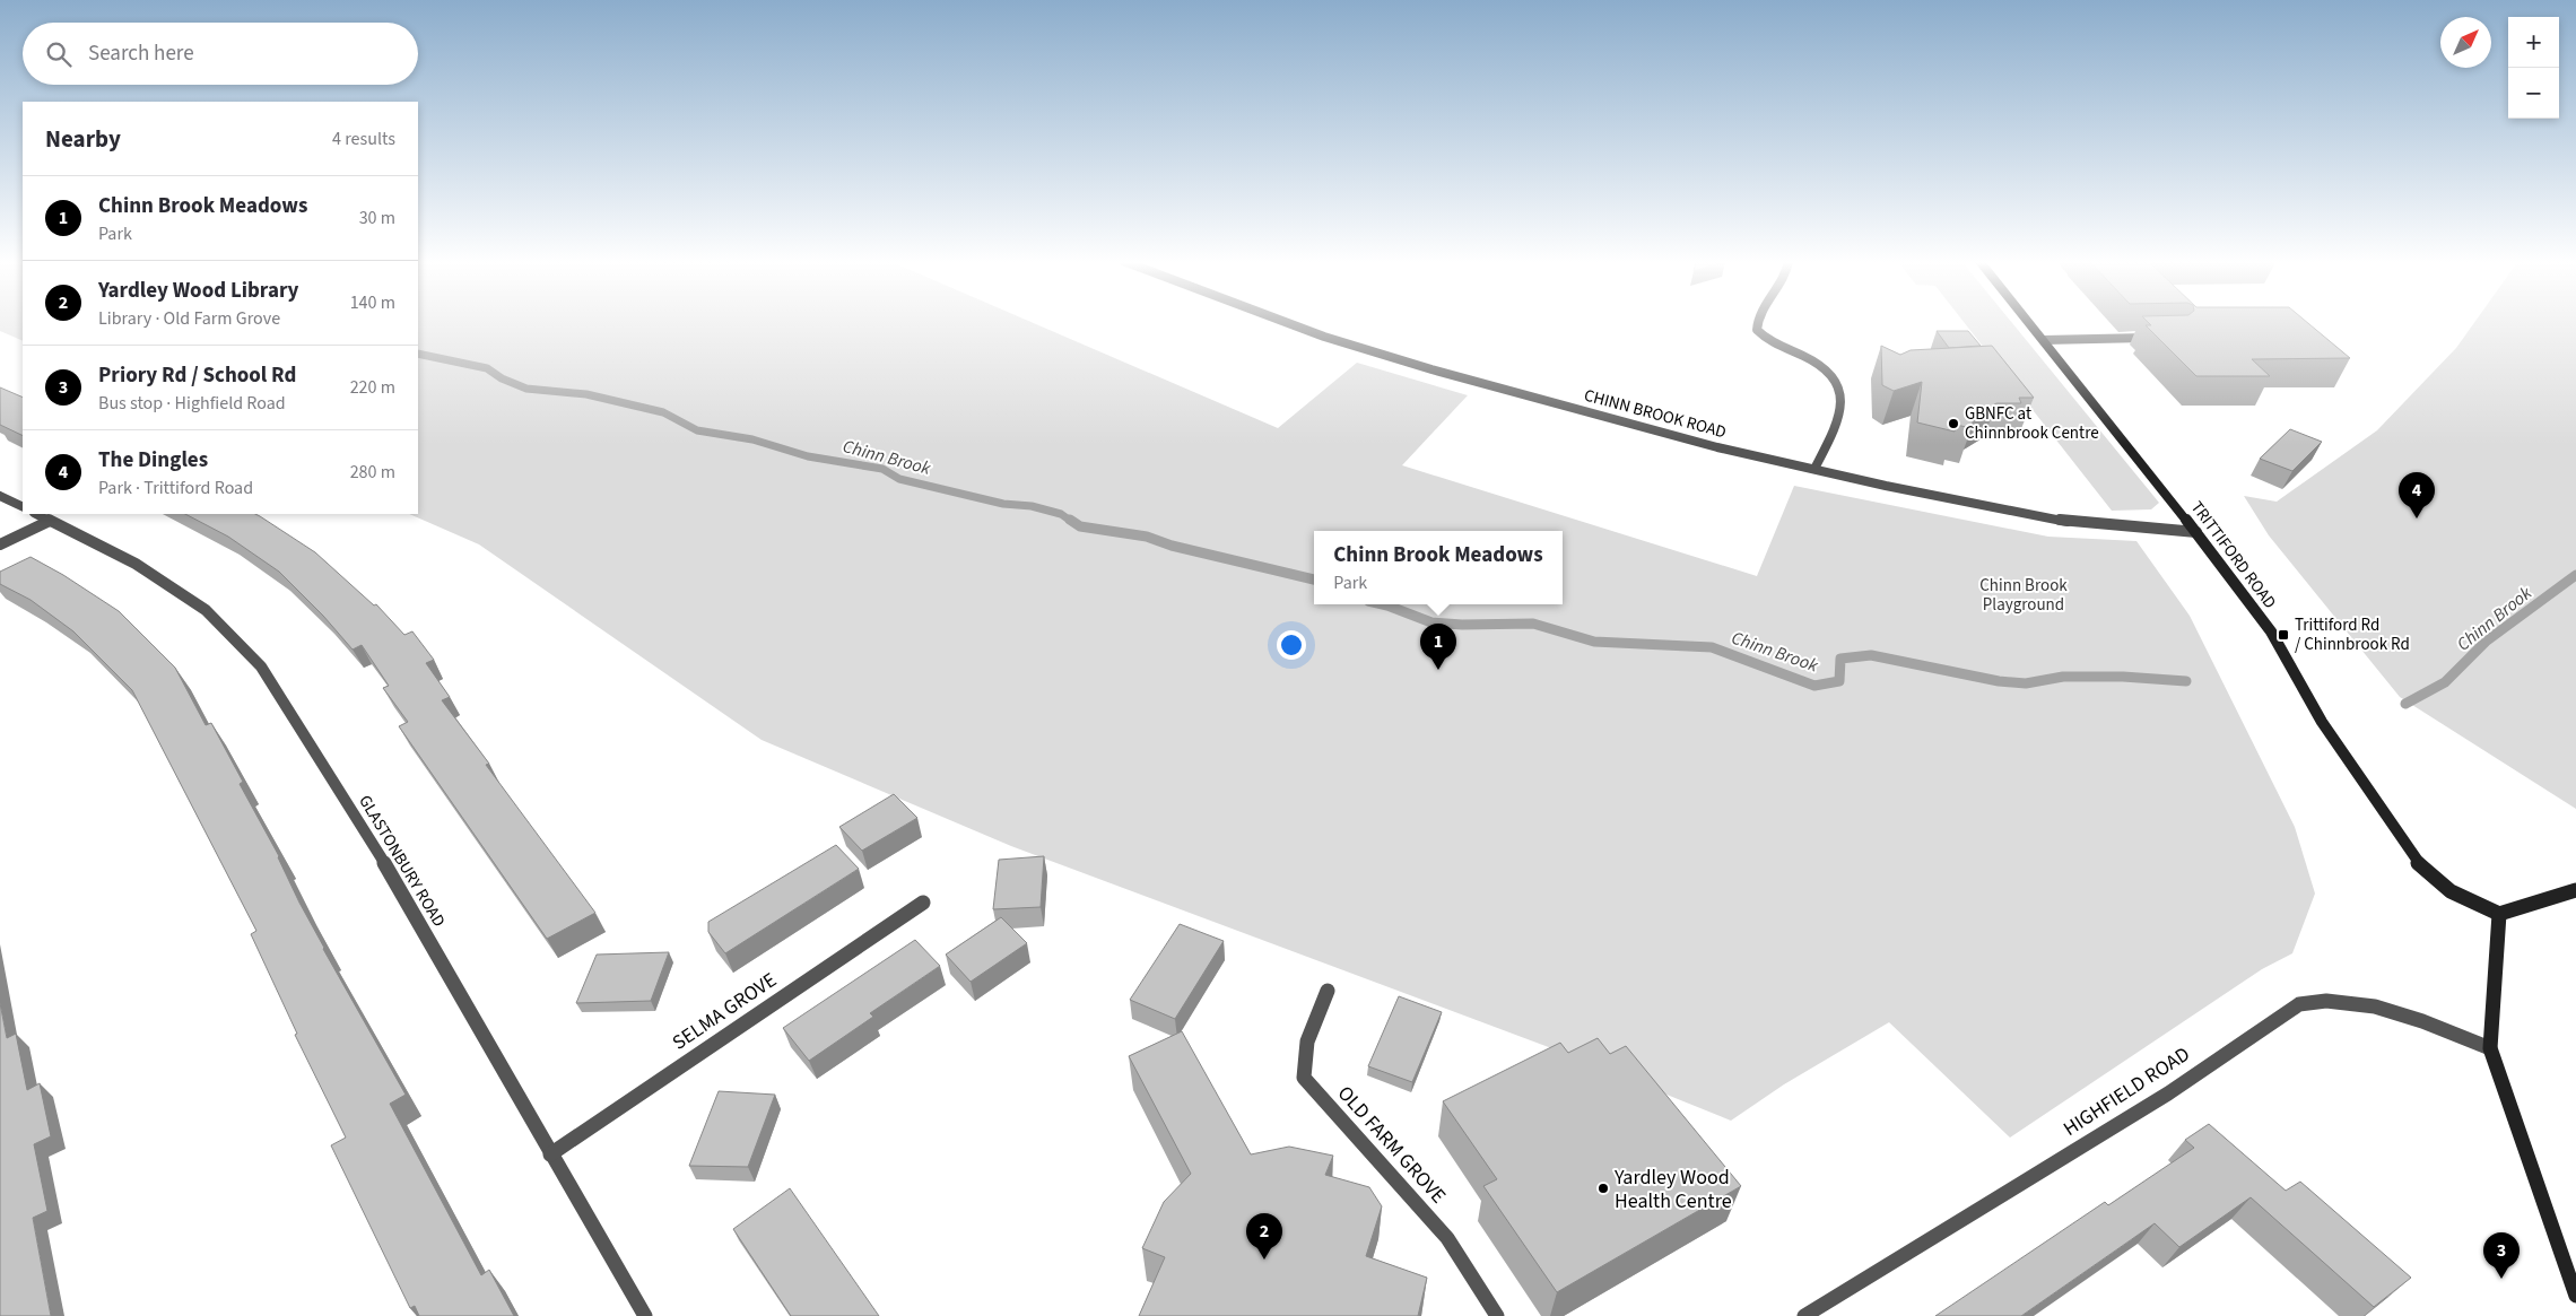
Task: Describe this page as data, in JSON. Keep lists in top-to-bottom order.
{
  "streets": {
    "street": [
      "CHINN BROOK ROAD",
      "TRITTIFORD ROAD",
      "GLASTONBURY ROAD",
      "SELMA GROVE",
      "HIGHFIELD ROAD",
      "OLD FARM GROVE"
    ]
  },
  "crossings": [
    ["CHINN BROOK ROAD", "TRITTIFORD ROAD"],
    ["GLASTONBURY ROAD", "SELMA GROVE"]
  ],
  "water": ["Chinn Brook"],
  "parks": ["Chinn Brook Playground"],
  "places": {
    "other": ["GBNFC at Chinnbrook Centre", "Yardley Wood Health Centre"],
    "transit": ["Trittiford Rd / Chinnbrook Rd"]
  },
  "north": "top right",
  "page": {
    "map_buttons": ["+", "−"],
    "search": "Search here",
    "heading": ["Nearby", "4 results"],
    "list": [
      {
        "mark": "1",
        "name": "Chinn Brook Meadows",
        "note": "Park",
        "value": "30 m"
      },
      {
        "mark": "2",
        "name": "Yardley Wood Library",
        "note": "Library · Old Farm Grove",
        "value": "140 m"
      },
      {
        "mark": "3",
        "name": "Priory Rd / School Rd",
        "note": "Bus stop · Highfield Road",
        "value": "220 m"
      },
      {
        "mark": "4",
        "name": "The Dingles",
        "note": "Park · Trittiford Road",
        "value": "280 m"
      }
    ],
    "pins": [
      "4",
      "1",
      "2",
      "3"
    ],
    "popup": ["Chinn Brook Meadows", "Park"]
  }
}
